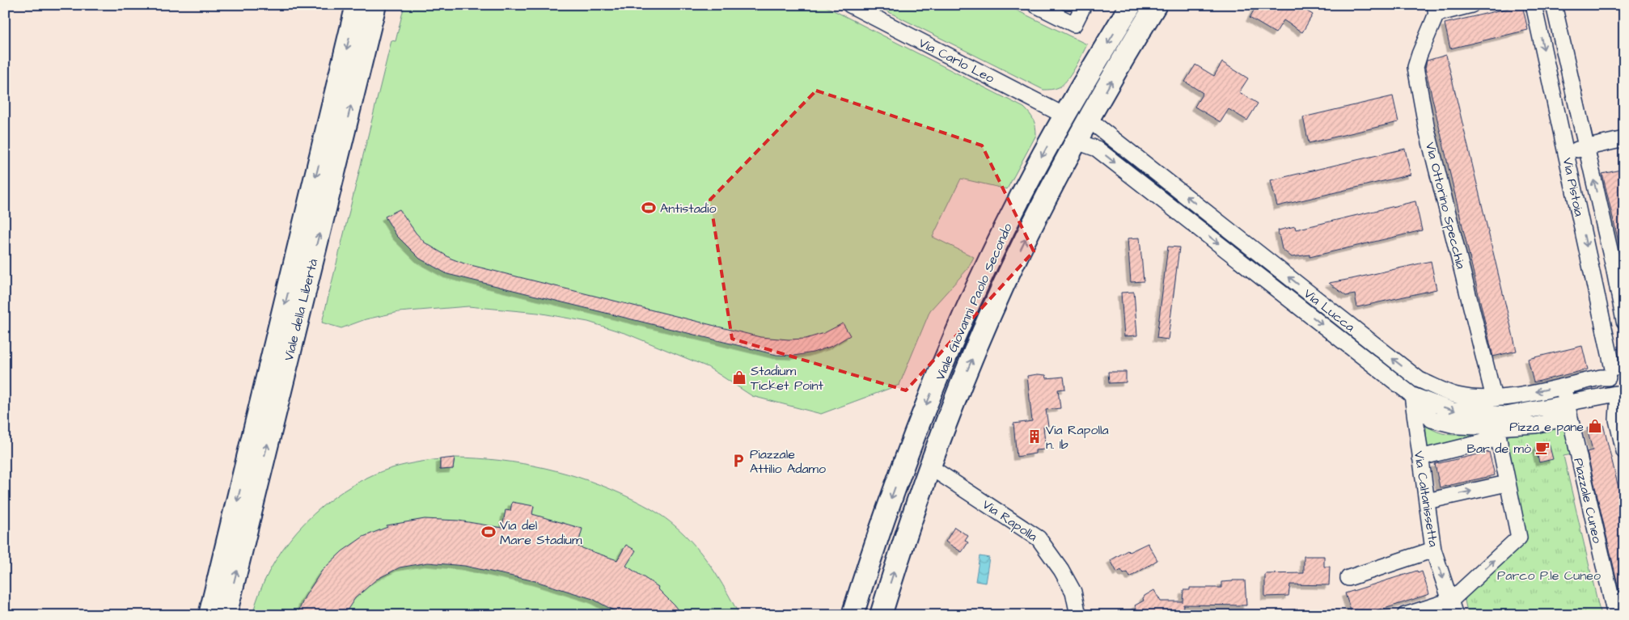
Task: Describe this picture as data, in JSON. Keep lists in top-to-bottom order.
{
  "streets": {
    "main road": ["Viale Giovanni Paolo Secondo", "Viale della Libertà"],
    "street": [
      "Via Carlo Leo",
      "Via Pistoia",
      "Via Ottorino Specchia",
      "Via Lucca",
      "Via Caltanissetta",
      "Piazzale Cuneo",
      "Via Rapolla"
    ]
  },
  "crossings": [
    ["Via Carlo Leo", "Viale Giovanni Paolo Secondo"],
    ["Via Pistoia", "Via Lucca"],
    ["Via Ottorino Specchia", "Via Lucca"],
    ["Viale Giovanni Paolo Secondo", "Via Lucca"],
    ["Viale Giovanni Paolo Secondo", "Via Rapolla"],
    ["Via Lucca", "Via Caltanissetta"],
    ["Via Lucca", "Piazzale Cuneo"]
  ],
  "parks": ["Parco P.le Cuneo"],
  "places": {
    "sports": ["Antistadio", "Via del Mare Stadium"],
    "shop": ["Stadium Ticket Point", "Pizza e pane"],
    "building": ["Via Rapolla n. 1b"],
    "cafe": ["Bar de mò"],
    "parking": ["Piazzale Attilio Adamo"]
  }
}
